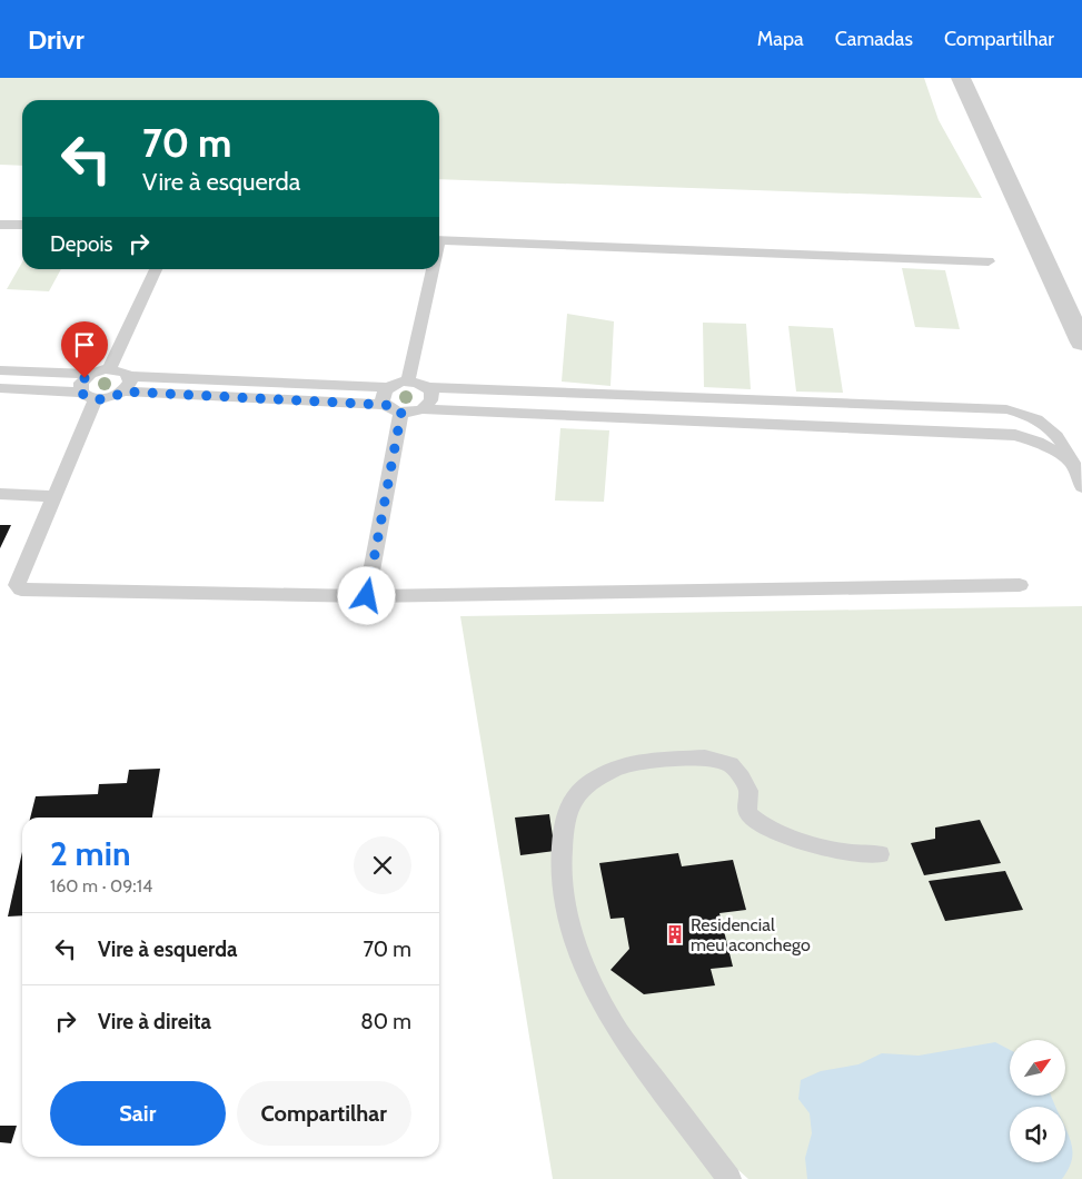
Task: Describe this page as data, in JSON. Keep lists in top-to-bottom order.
{
  "places": {
    "building": ["Residencial meu aconchego"]
  },
  "north": "top right",
  "page": {
    "header": "Drivr",
    "nav": ["Mapa", "Camadas", "Compartilhar"],
    "turn": ["70 m", "Vire à esquerda"],
    "then": "Depois",
    "heading": ["2 min", "160 m · 09:14"],
    "list": [
      {
        "name": "Vire à esquerda",
        "value": "70 m"
      },
      {
        "name": "Vire à direita",
        "value": "80 m"
      }
    ],
    "buttons": ["Sair", "Compartilhar"]
  }
}
